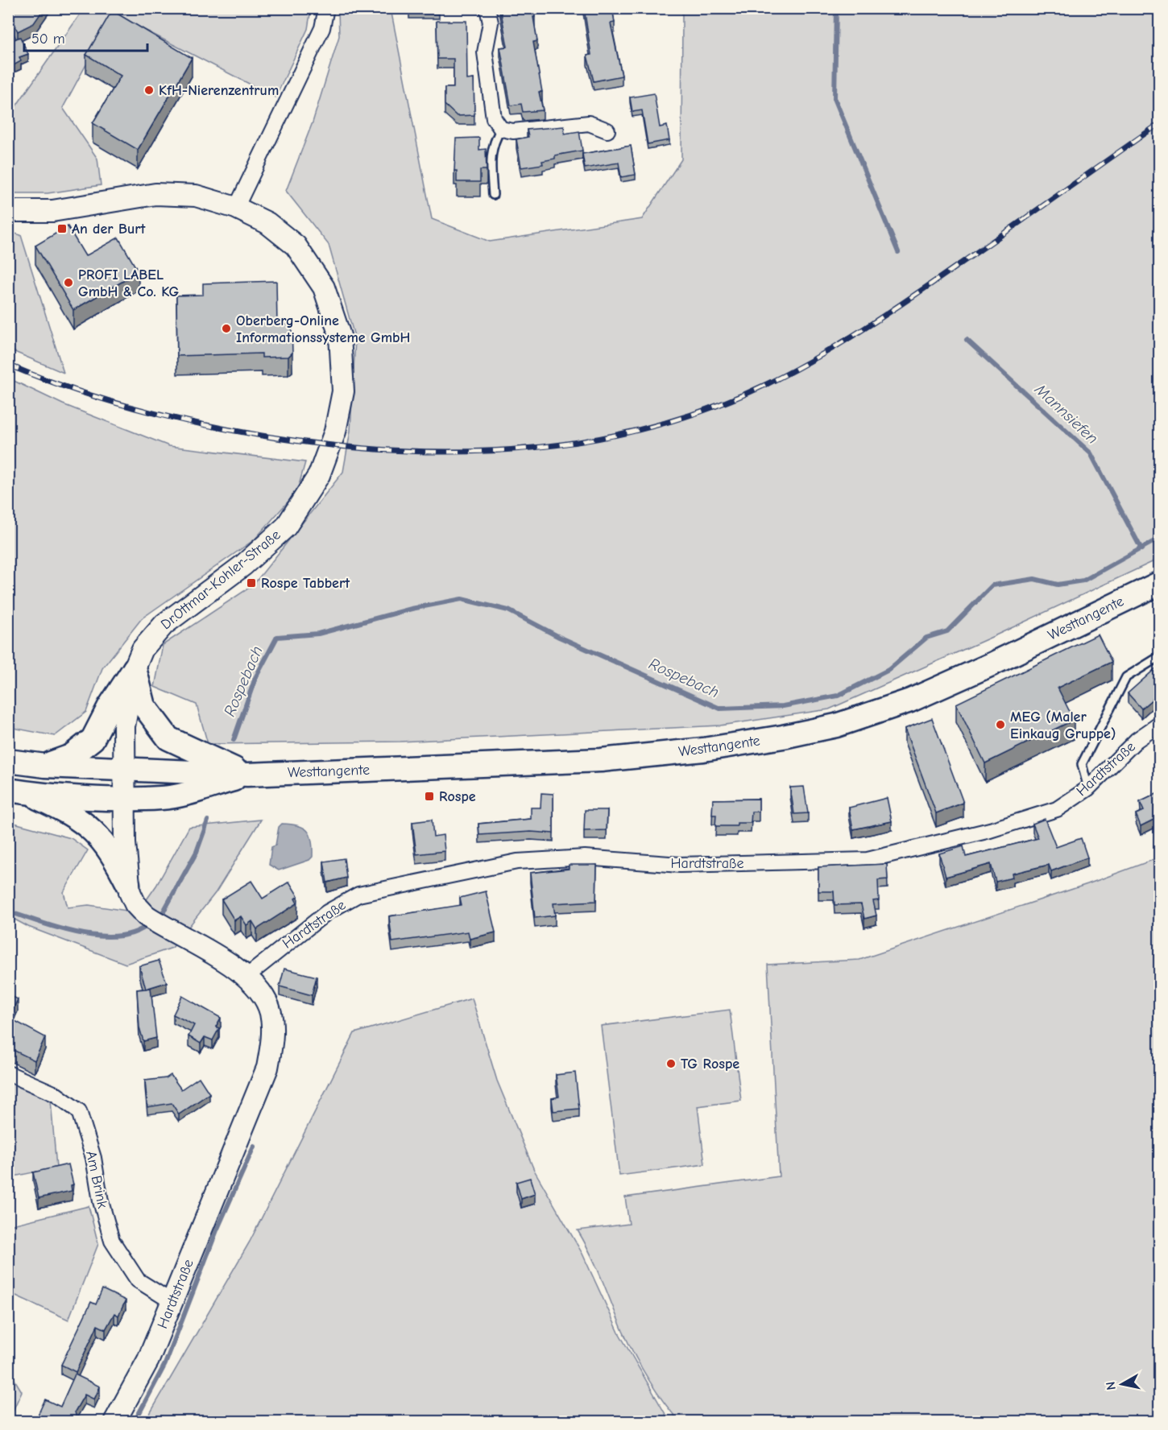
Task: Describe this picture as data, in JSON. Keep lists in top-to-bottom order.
{
  "streets": {
    "main road": ["Westtangente"],
    "street": ["Dr.Ottmar-Kohler-Straße", "Hardtstraße", "Am Brink"]
  },
  "crossings": [
    ["Dr.Ottmar-Kohler-Straße", "Westtangente"],
    ["Dr.Ottmar-Kohler-Straße", "Hardtstraße"],
    ["Westtangente", "Hardtstraße"],
    ["Hardtstraße", "Am Brink"]
  ],
  "water": ["Mannsiefen", "Rospebach"],
  "places": {
    "other": [
      "KfH-Nierenzentrum",
      "PROFI LABEL GmbH & Co. KG",
      "Oberberg-Online Informationssysteme GmbH",
      "MEG (Maler Einkaug Gruppe)",
      "TG Rospe"
    ],
    "transit": ["An der Burt", "Rospe Tabbert", "Rospe"]
  },
  "scale_bar": "50 m",
  "north": "left"
}
